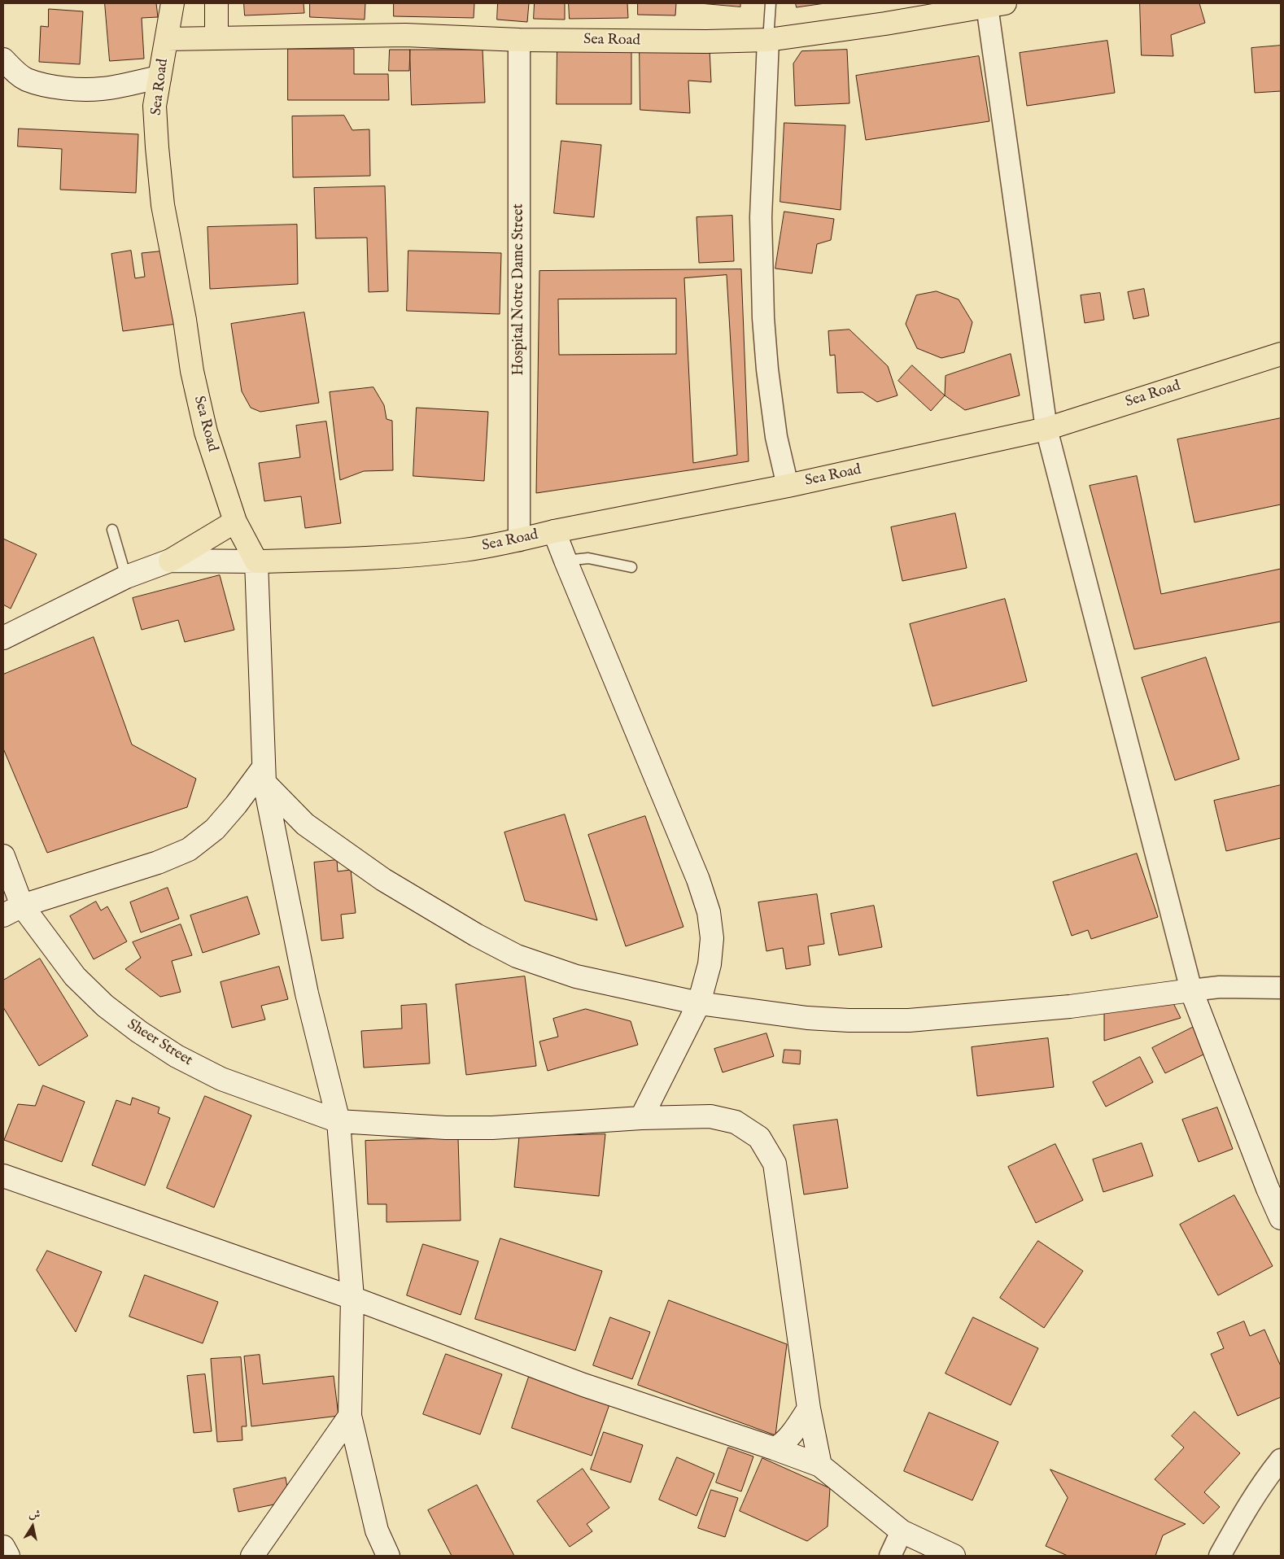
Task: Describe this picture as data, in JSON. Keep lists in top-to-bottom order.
{
  "streets": {
    "main road": ["Sea Road"],
    "street": ["Hospital Notre Dame Street", "Sheer Street"]
  },
  "crossings": [
    ["Sea Road", "Hospital Notre Dame Street"]
  ],
  "north": "top"
}
